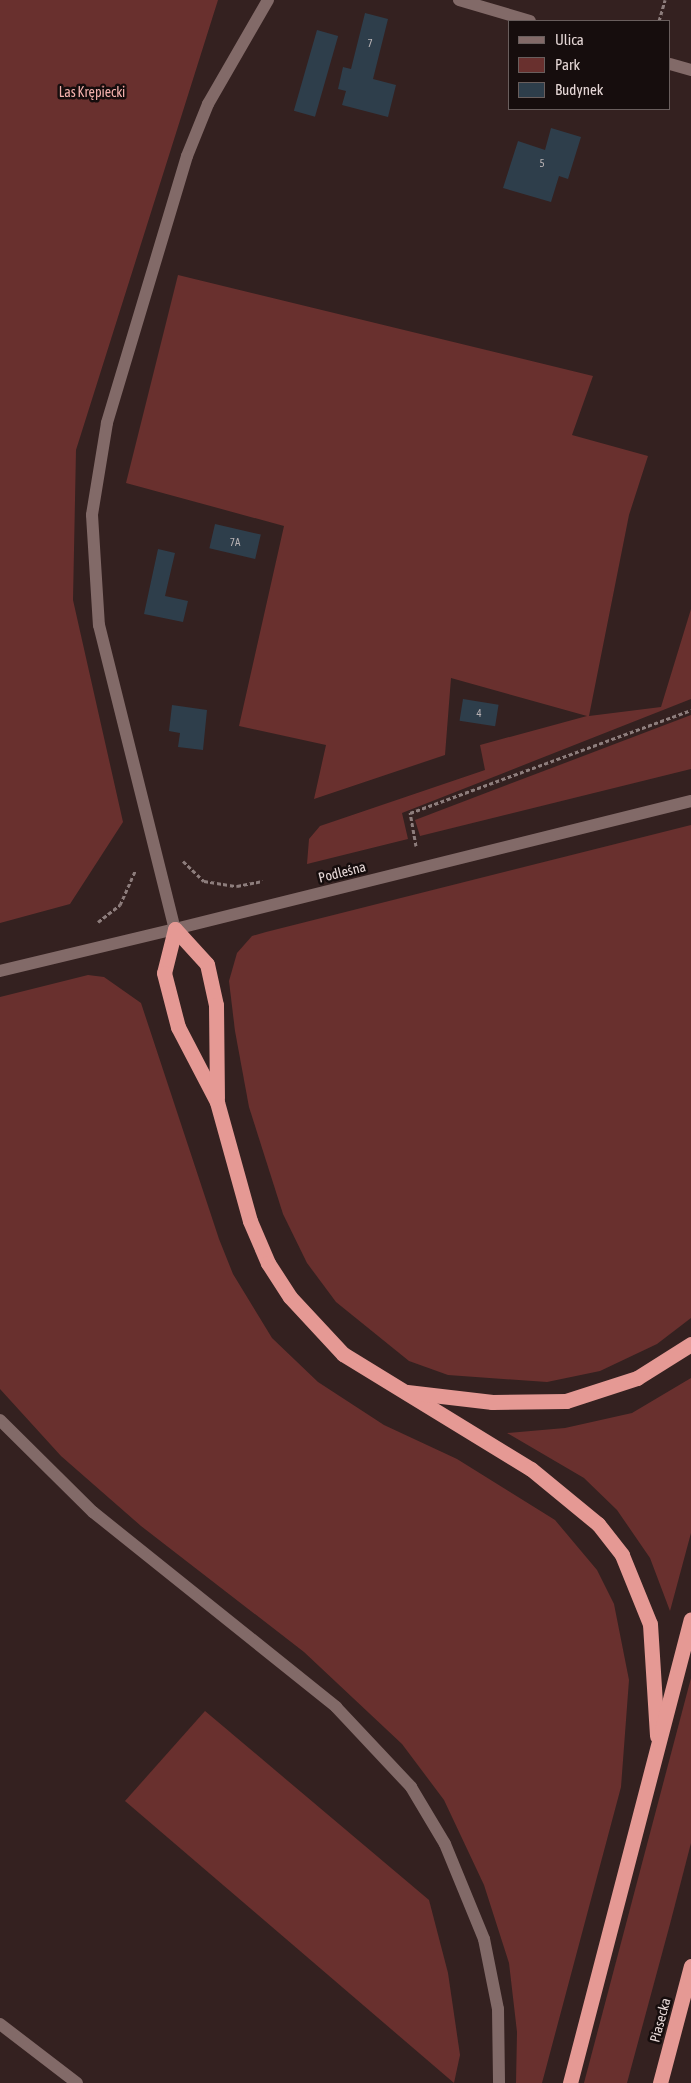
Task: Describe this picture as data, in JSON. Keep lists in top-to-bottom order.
{
  "streets": {
    "highway": ["Piasecka"],
    "street": ["Podleśna"]
  },
  "parks": ["Las Krępiecki"],
  "house_numbers": [
    "7",
    "5",
    "7A",
    "4"
  ],
  "legend": ["Ulica", "Park", "Budynek"]
}
